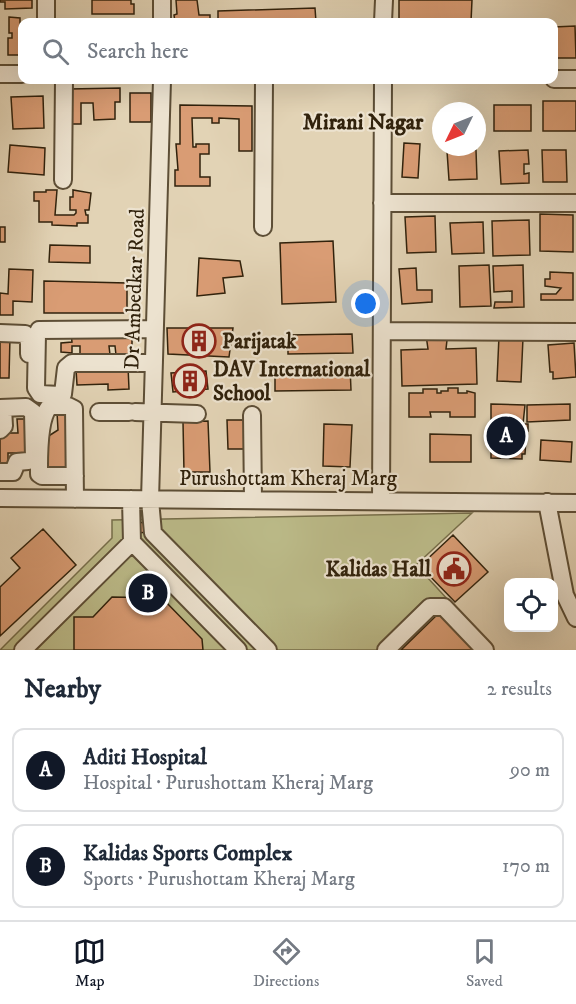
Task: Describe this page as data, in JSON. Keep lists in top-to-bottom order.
{
  "streets": {
    "street": ["Dr Ambedkar Road", "Purushottam Kheraj Marg"]
  },
  "crossings": [
    ["Dr Ambedkar Road", "Purushottam Kheraj Marg"]
  ],
  "districts": ["Mirani Nagar"],
  "places": {
    "building": ["Parijatak", "DAV International School"],
    "public building": ["Kalidas Hall"]
  },
  "north": "bottom left",
  "page": {
    "search": "Search here",
    "pins": ["A", "B"],
    "heading": ["Nearby", "2 results"],
    "list": [
      {
        "mark": "A",
        "name": "Aditi Hospital",
        "note": "Hospital · Purushottam Kheraj Marg",
        "value": "90 m"
      },
      {
        "mark": "B",
        "name": "Kalidas Sports Complex",
        "note": "Sports · Purushottam Kheraj Marg",
        "value": "170 m"
      }
    ],
    "nav": ["Map", "Directions", "Saved"]
  }
}
